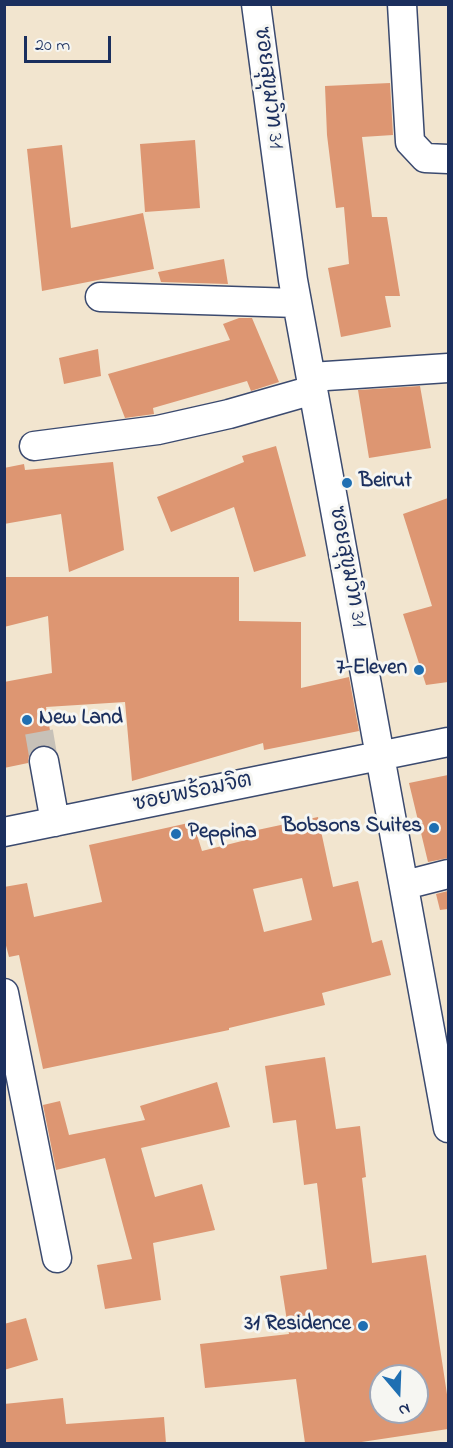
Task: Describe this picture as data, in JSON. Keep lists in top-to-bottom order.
{
  "streets": {
    "street": ["ซอยสุขุมวิท 31", "ซอยพร้อมจิต"]
  },
  "crossings": [
    ["ซอยสุขุมวิท 31", "ซอยพร้อมจิต"]
  ],
  "places": [
    "Beirut",
    "7-Eleven",
    "New Land",
    "Bobsons Suites",
    "Peppina",
    "31 Residence"
  ],
  "scale_bar": "20 m",
  "north": "bottom"
}
